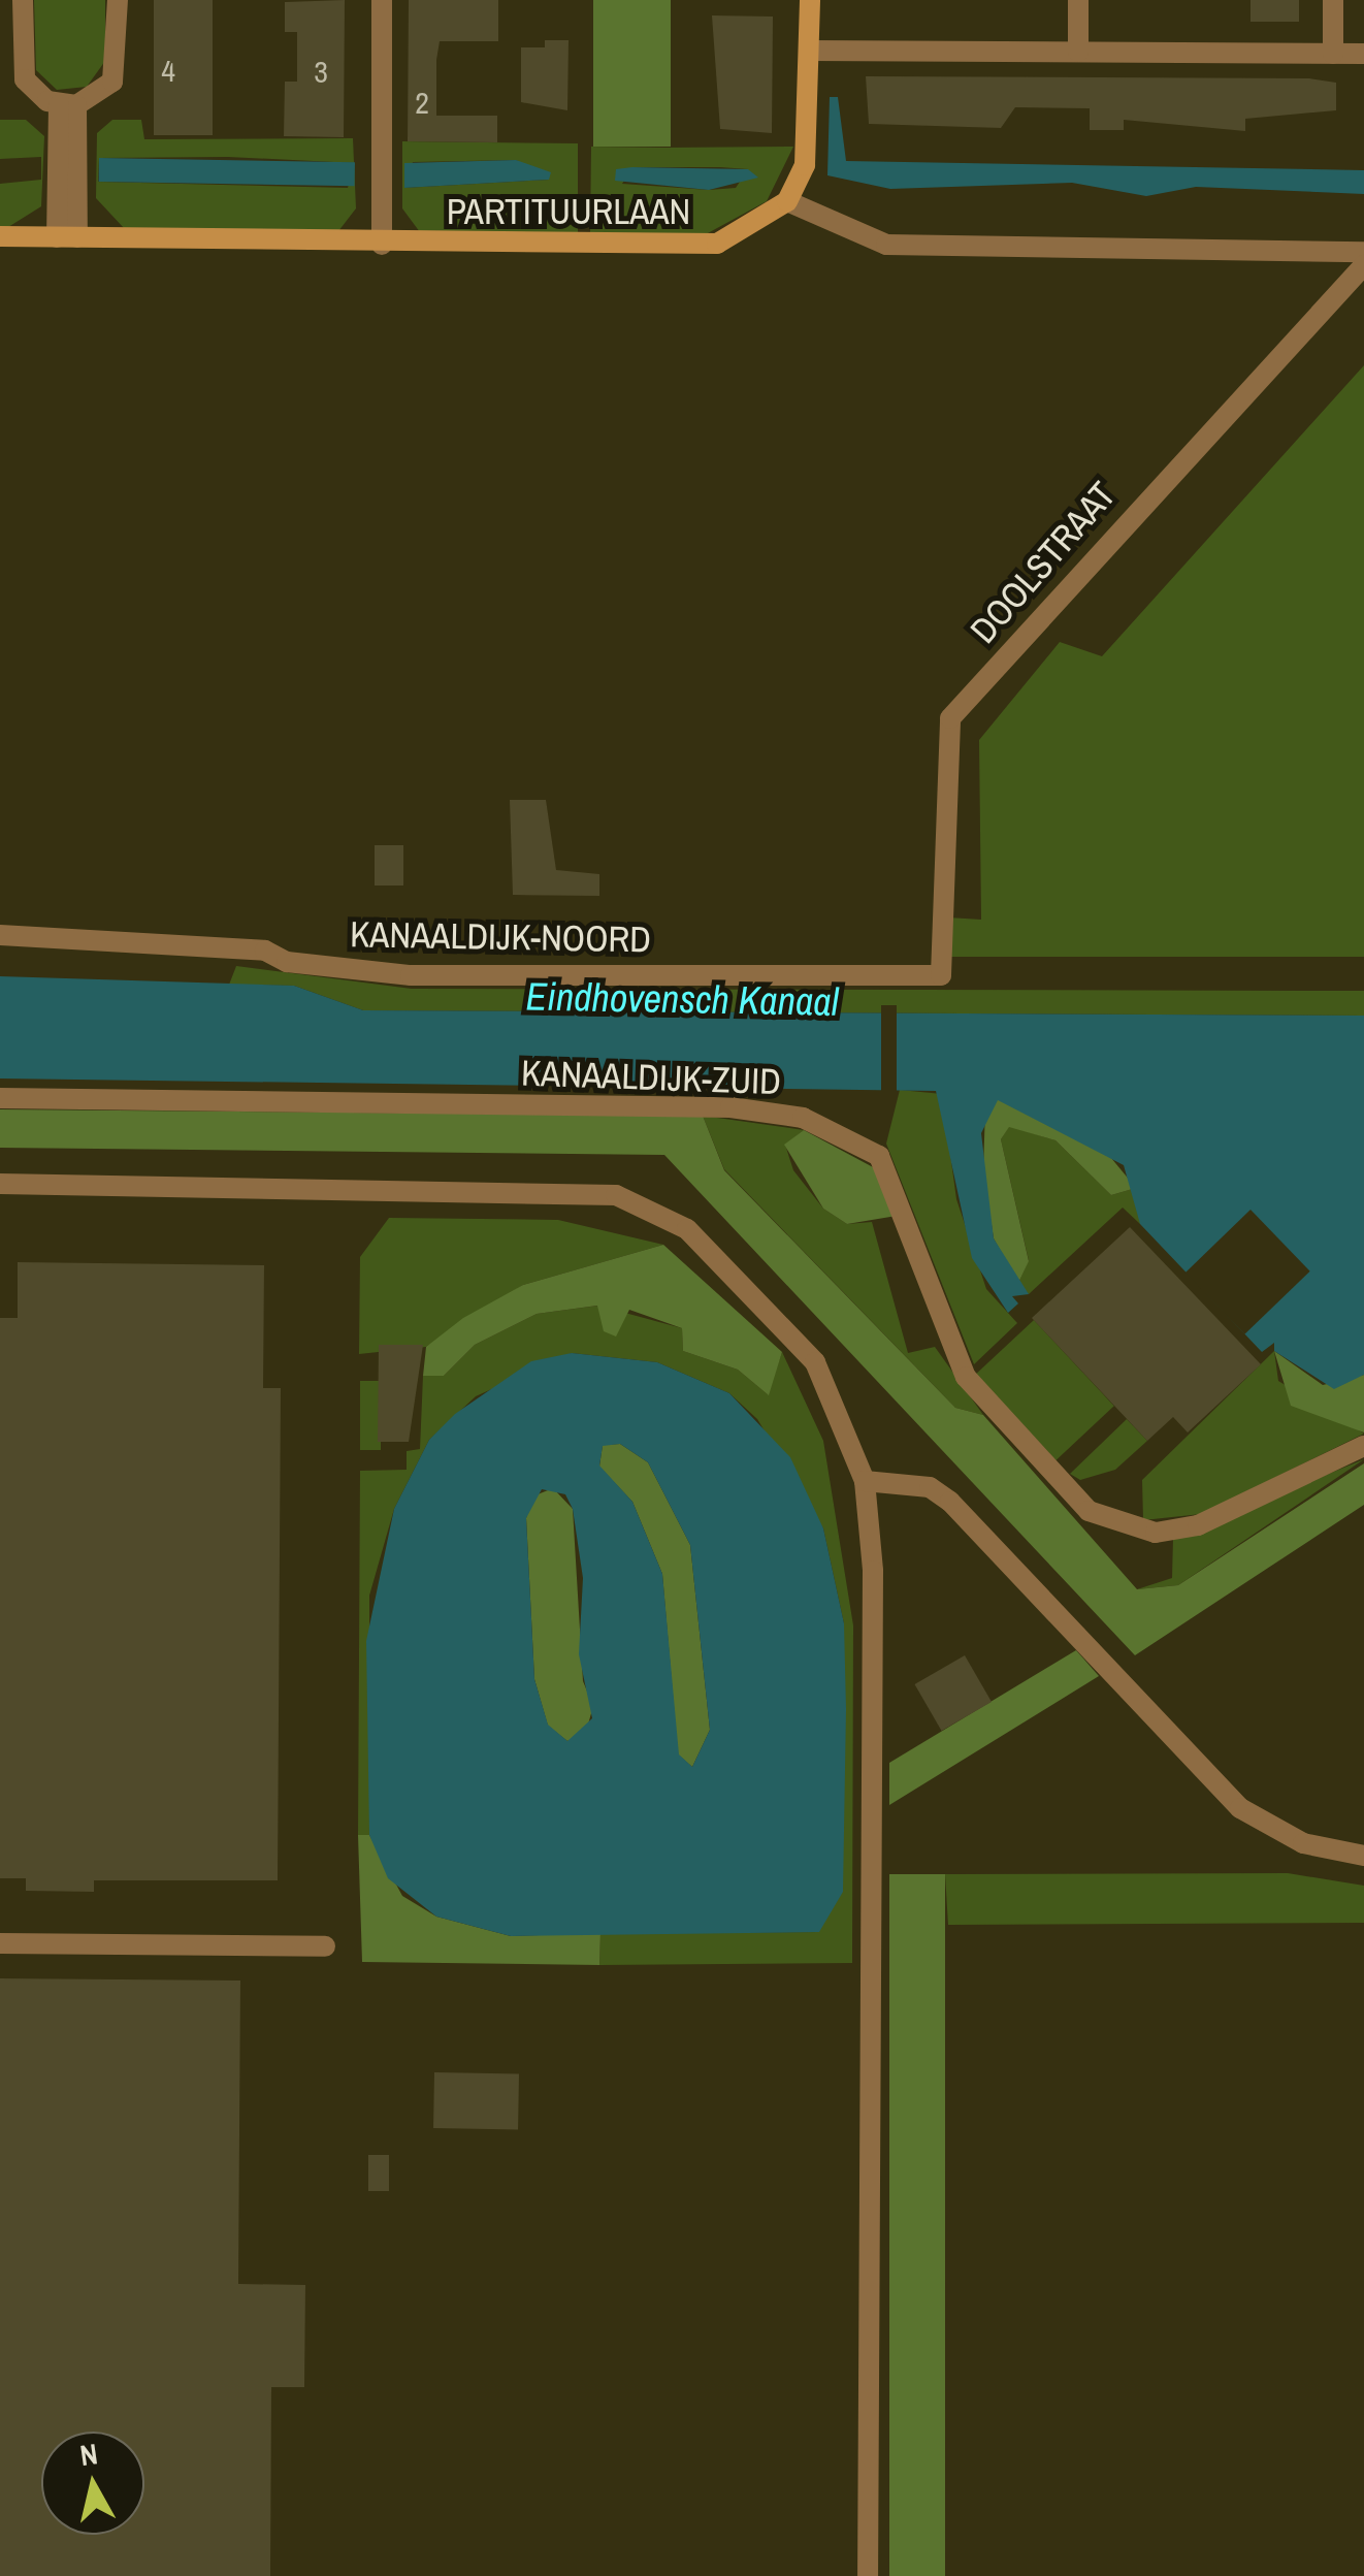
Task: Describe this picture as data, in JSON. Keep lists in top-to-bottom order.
{
  "streets": {
    "street": [
      "PARTITUURLAAN",
      "DOOLSTRAAT",
      "KANAALDIJK-NOORD",
      "KANAALDIJK-ZUID"
    ]
  },
  "crossings": [
    ["DOOLSTRAAT", "KANAALDIJK-NOORD"]
  ],
  "water": ["Eindhovensch Kanaal"],
  "house_numbers": ["4", "3", "2"],
  "north": "top"
}
